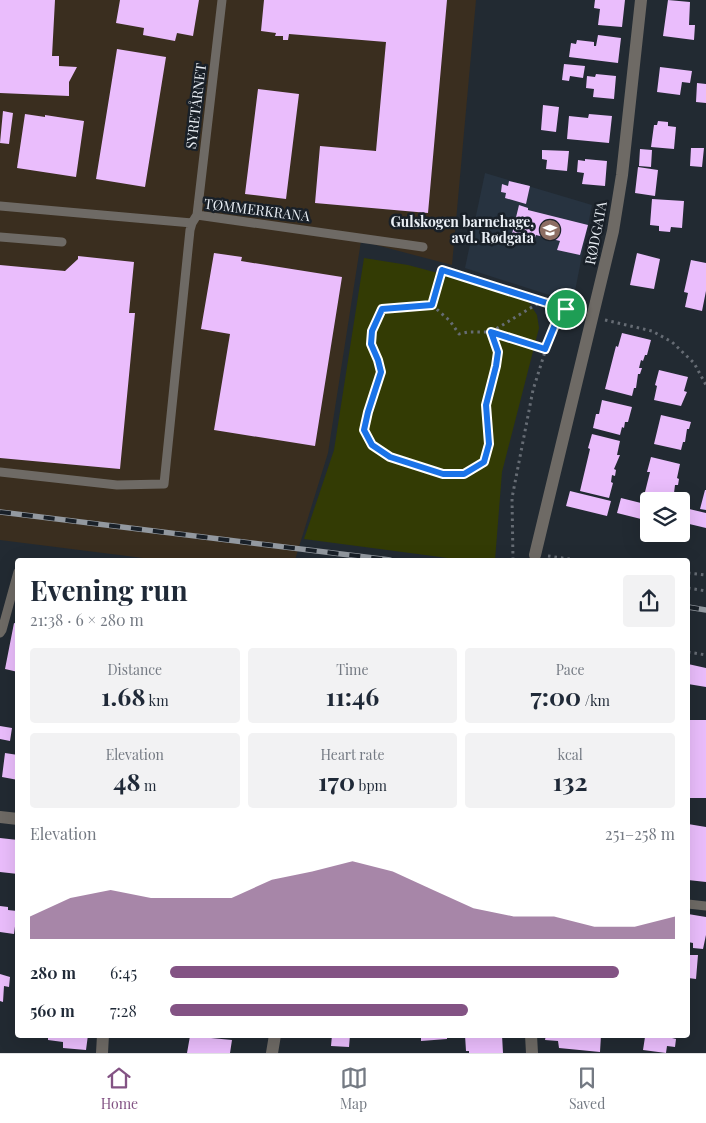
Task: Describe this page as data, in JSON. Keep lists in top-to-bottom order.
{
  "streets": {
    "street": ["RØDGATA"],
    "lane": ["SYRETÅRNET", "TØMMERKRANA"]
  },
  "crossings": [
    ["SYRETÅRNET", "TØMMERKRANA"]
  ],
  "places": {
    "school or university": ["Gulskogen barnehage, avd. Rødgata"]
  },
  "page": {
    "heading": ["Evening run", "21:38 · 6 × 280 m"],
    "stats": [
      ["Distance", "1.68 km"],
      ["Time", "11:46"],
      ["Pace", "7:00 /km"],
      ["Elevation", "48 m"],
      ["Heart rate", "170 bpm"],
      ["kcal", "132"]
    ],
    "chart": ["Elevation", "251–258 m"],
    "list": [
      {
        "name": "280 m",
        "note": "6:45"
      },
      {
        "name": "560 m",
        "note": "7:28"
      }
    ],
    "tabs": ["Home", "Map", "Saved"]
  }
}
